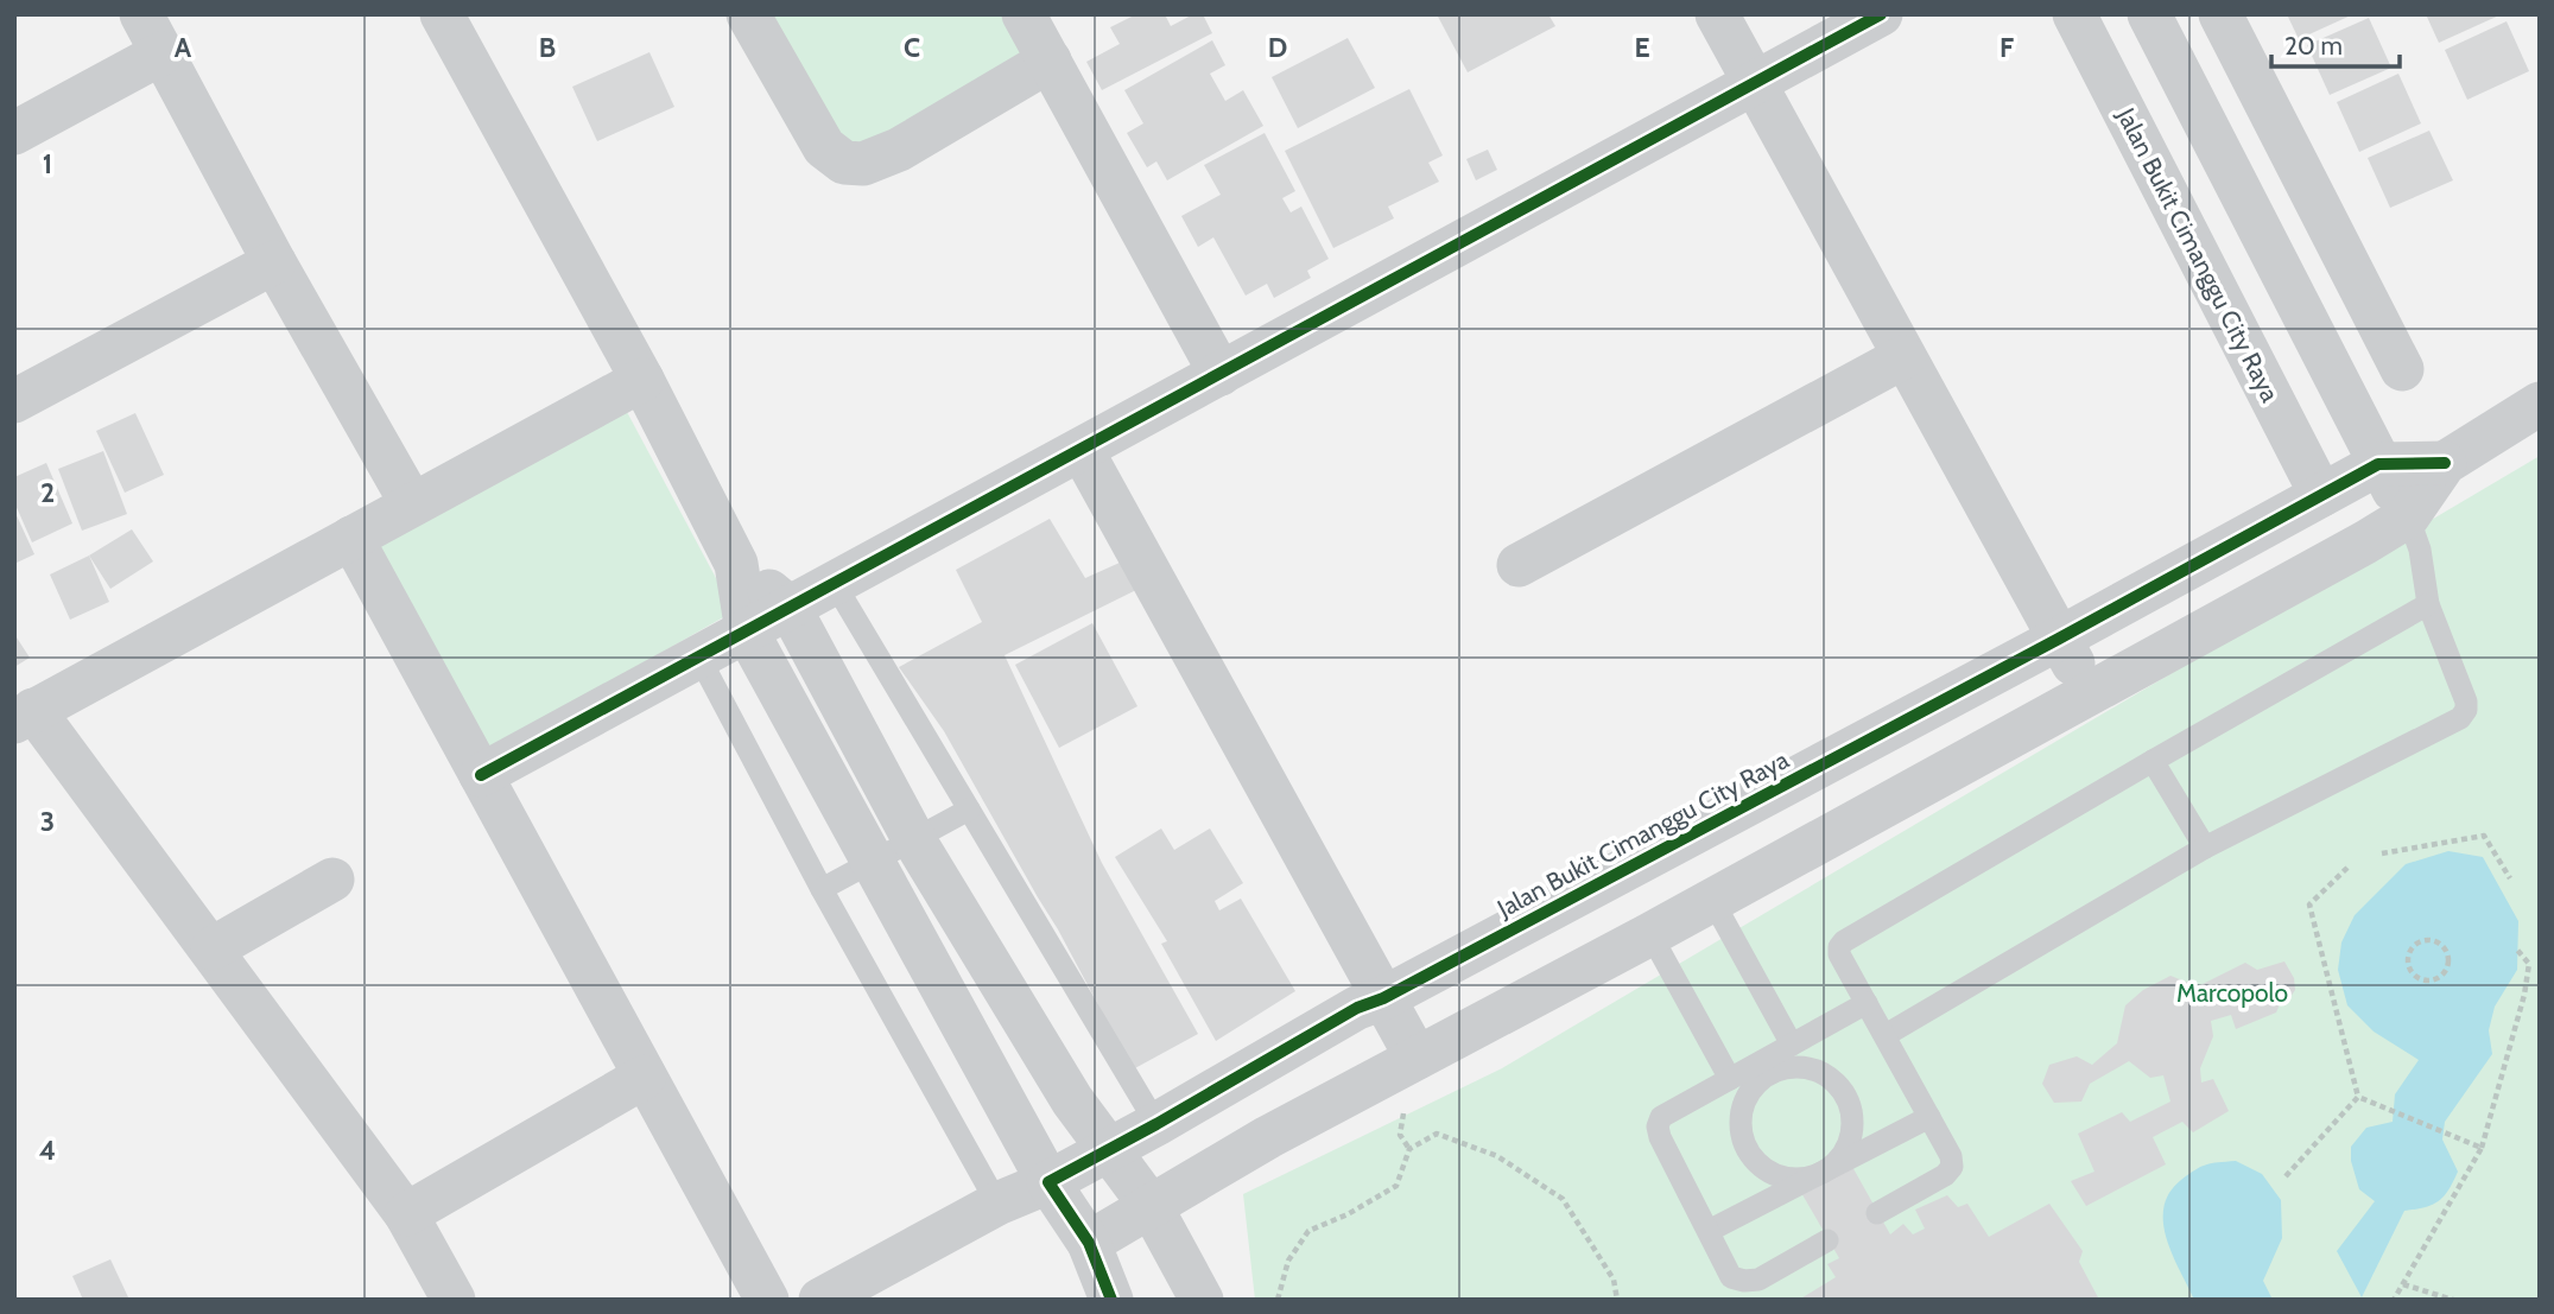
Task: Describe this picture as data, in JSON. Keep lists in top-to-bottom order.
{
  "streets": {
    "street": ["Jalan Bukit Cimanggu City Raya"]
  },
  "parks": ["Marcopolo"],
  "scale_bar": "20 m",
  "grid": {
    "columns": [
      "A",
      "B",
      "C",
      "D",
      "E",
      "F"
    ],
    "rows": [
      "1",
      "2",
      "3",
      "4"
    ]
  }
}
